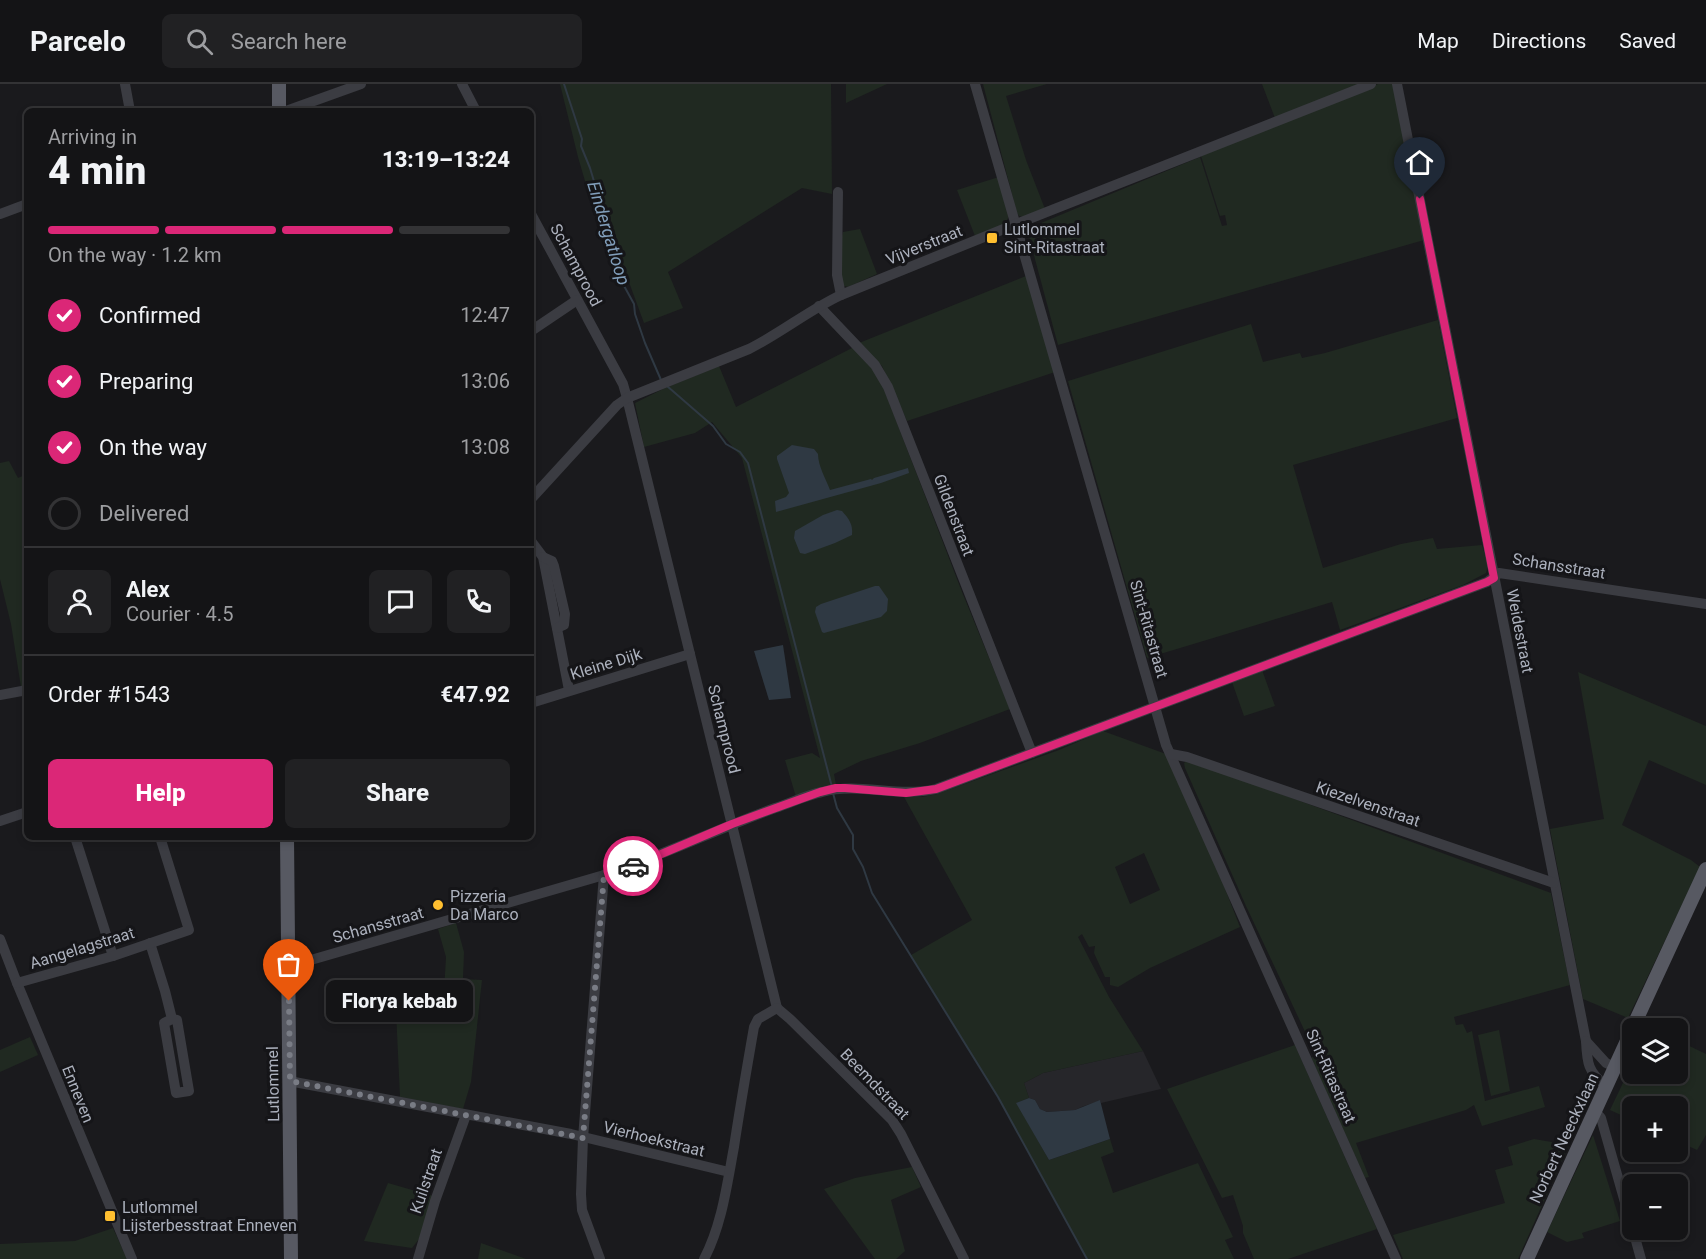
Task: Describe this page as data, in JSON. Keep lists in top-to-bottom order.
{
  "streets": {
    "main road": ["Lutlommel", "Norbert Neeckxlaan"],
    "street": [
      "Vijverstraat",
      "Schamprood",
      "Gildenstraat",
      "Schansstraat",
      "Sint-Ritastraat",
      "Weidestraat",
      "Kleine Dijk",
      "Kiezelvenstraat",
      "Aangelagstraat",
      "Beemdstraat",
      "Enneven",
      "Vierhoekstraat",
      "Kuilstraat"
    ]
  },
  "crossings": [
    ["Vijverstraat", "Schamprood"],
    ["Vijverstraat", "Gildenstraat"],
    ["Vijverstraat", "Sint-Ritastraat"],
    ["Schamprood", "Schansstraat"],
    ["Schamprood", "Kleine Dijk"],
    ["Schamprood", "Beemdstraat"],
    ["Gildenstraat", "Schansstraat"],
    ["Schansstraat", "Sint-Ritastraat"],
    ["Schansstraat", "Weidestraat"],
    ["Schansstraat", "Lutlommel"],
    ["Sint-Ritastraat", "Kiezelvenstraat"],
    ["Weidestraat", "Kiezelvenstraat"],
    ["Weidestraat", "Norbert Neeckxlaan"],
    ["Aangelagstraat", "Enneven"],
    ["Lutlommel", "Vierhoekstraat"],
    ["Vierhoekstraat", "Kuilstraat"]
  ],
  "water": ["Eindergatloop"],
  "places": {
    "transit": ["Lutlommel Sint-Ritastraat", "Lutlommel Lijsterbesstraat Enneven"],
    "other": ["Pizzeria Da Marco", "Florya kebab"]
  },
  "page": {
    "header": "Parcelo",
    "search": "Search here",
    "nav": ["Map", "Directions", "Saved"],
    "heading": ["4 min", "Arriving in", "13:19–13:24"],
    "panel": [
      "Alex",
      "Courier · 4.5",
      "Order #1543",
      "€47.92"
    ],
    "bar": "On the way · 1.2 km",
    "list": [
      ["Confirmed", "12:47"],
      ["Preparing", "13:06"],
      ["On the way", "13:08"],
      "Delivered"
    ],
    "buttons": ["Help", "Share"],
    "bubble": "Florya kebab",
    "map_buttons": ["+", "−"]
  }
}
